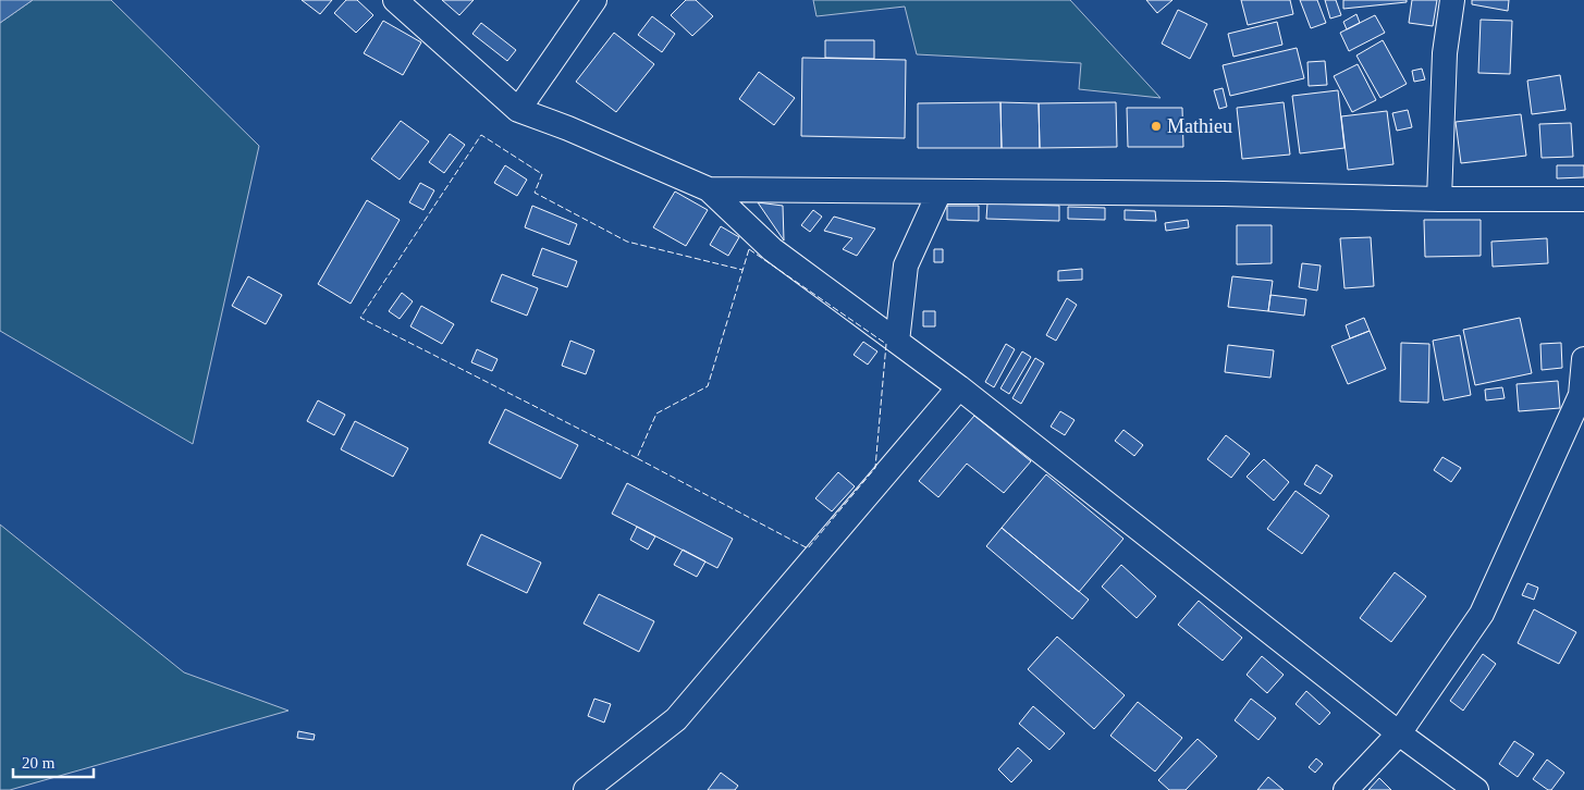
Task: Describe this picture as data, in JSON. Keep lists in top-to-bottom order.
{
  "places": ["Mathieu"],
  "scale_bar": "20 m"
}
